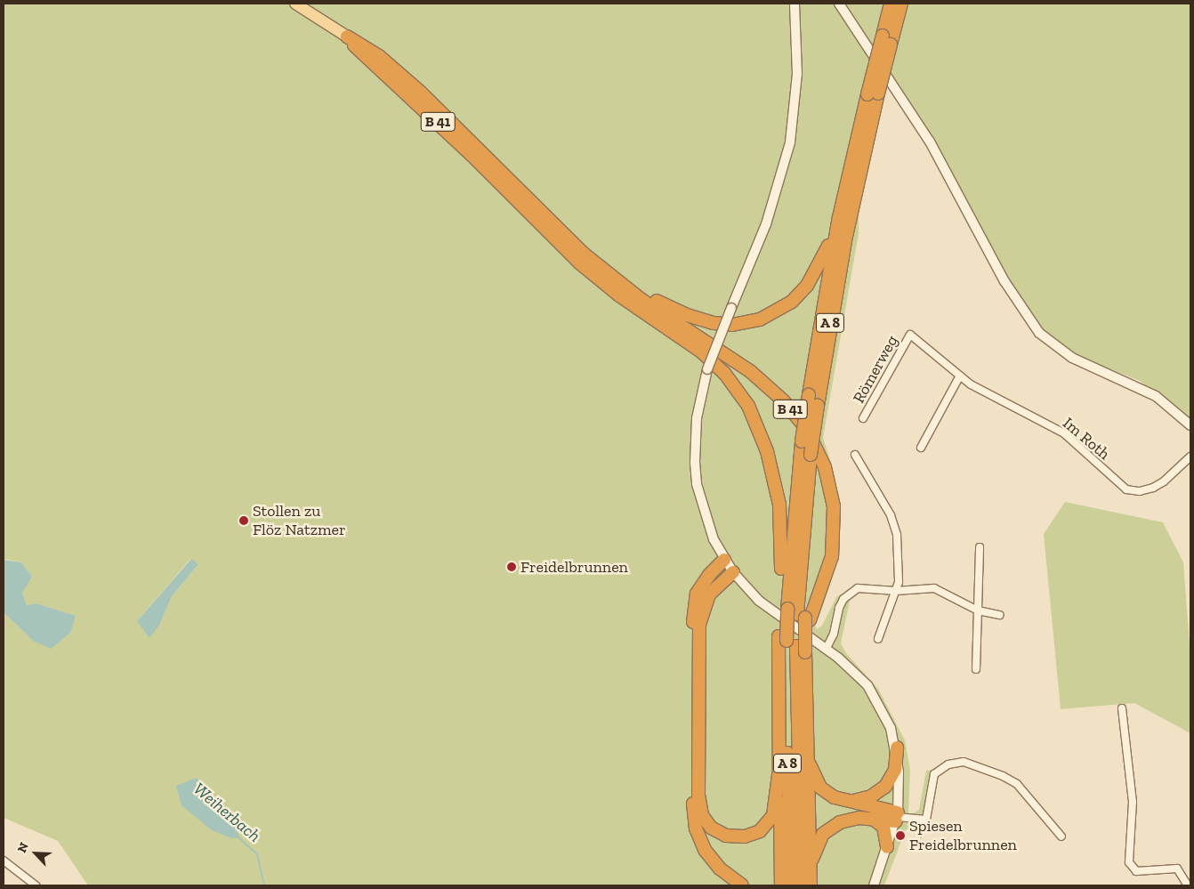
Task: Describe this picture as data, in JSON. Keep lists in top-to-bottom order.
{
  "streets": {
    "highway": ["B 41", "A 8"],
    "street": ["Römerweg", "Im Roth"]
  },
  "crossings": [
    ["B 41", "A 8"],
    ["Römerweg", "Im Roth"]
  ],
  "water": ["Weiherbach"],
  "places": ["Stollen zu Flöz Natzmer", "Freidelbrunnen", "Spiesen Freidelbrunnen"],
  "north": "top left"
}
